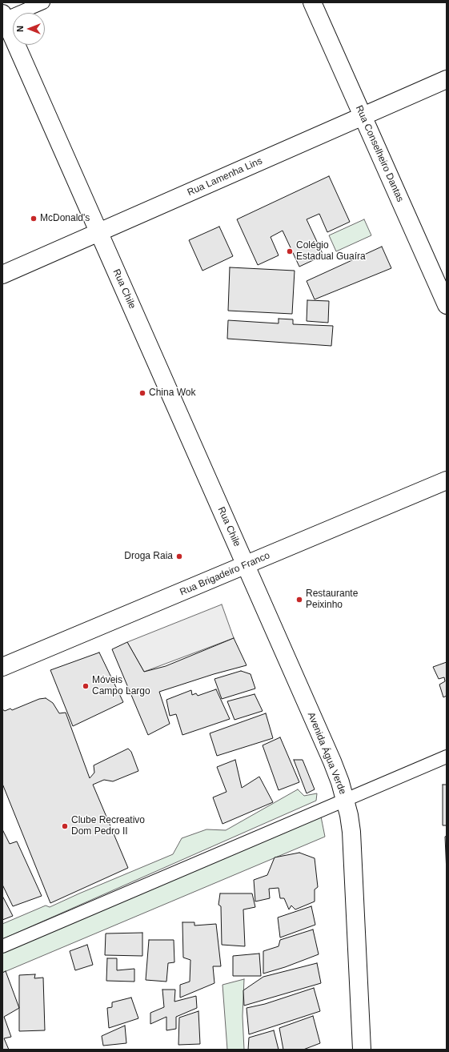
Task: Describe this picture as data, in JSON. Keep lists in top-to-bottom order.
{
  "streets": {
    "main road": [
      "Rua Conselheiro Dantas",
      "Rua Lamenha Lins",
      "Rua Chile",
      "Rua Brigadeiro Franco",
      "Avenida Água Verde"
    ]
  },
  "crossings": [
    ["Rua Conselheiro Dantas", "Rua Lamenha Lins"],
    ["Rua Lamenha Lins", "Rua Chile"],
    ["Rua Chile", "Rua Brigadeiro Franco"],
    ["Rua Chile", "Avenida Água Verde"],
    ["Rua Brigadeiro Franco", "Avenida Água Verde"]
  ],
  "places": [
    "McDonald's",
    "Colégio Estadual Guaíra",
    "China Wok",
    "Droga Raia",
    "Restaurante Peixinho",
    "Móveis Campo Largo",
    "Clube Recreativo Dom Pedro II"
  ],
  "north": "left"
}
